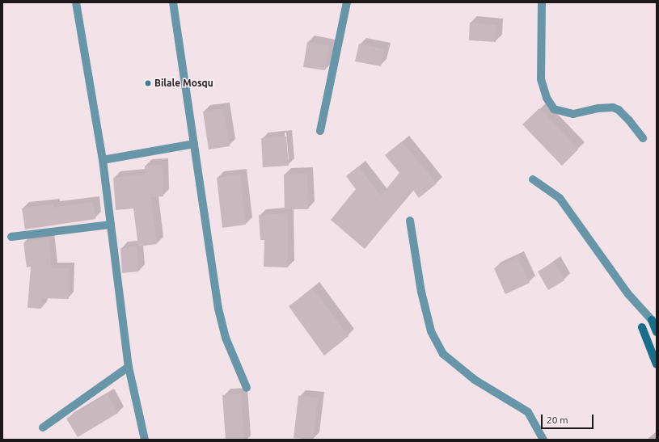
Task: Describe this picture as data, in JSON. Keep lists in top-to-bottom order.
{
  "places": ["Bilale Mosqu"],
  "scale_bar": "20 m"
}
